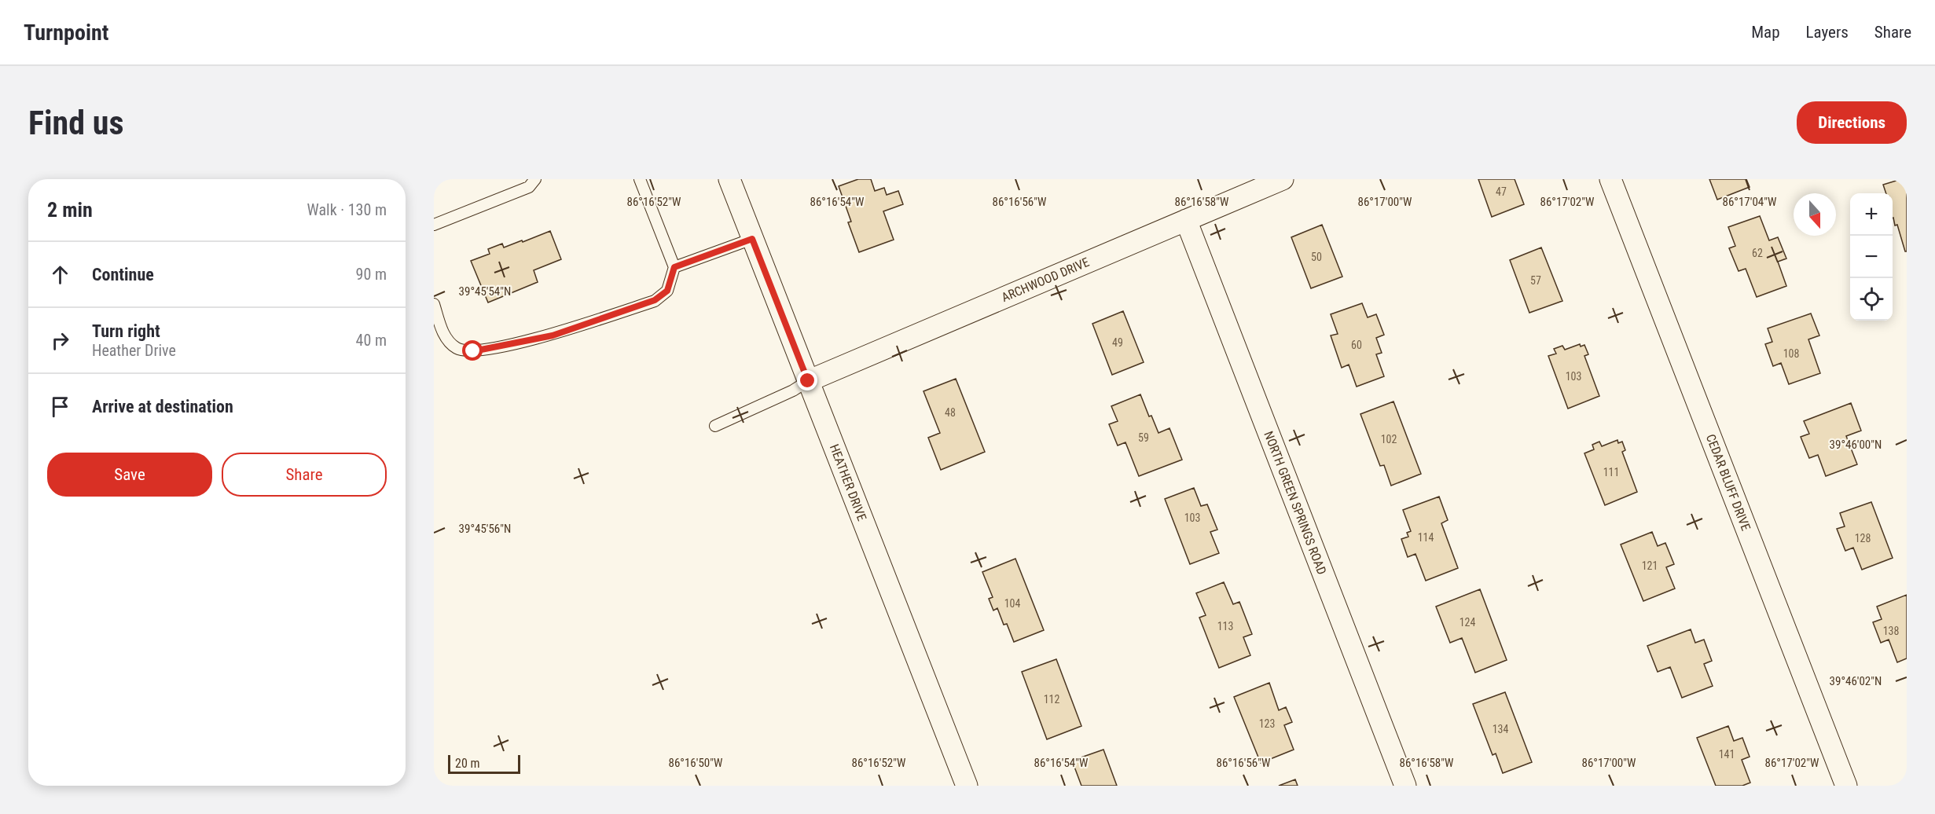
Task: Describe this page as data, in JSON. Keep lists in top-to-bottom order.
{
  "streets": {
    "street": [
      "ARCHWOOD DRIVE",
      "HEATHER DRIVE",
      "CEDAR BLUFF DRIVE",
      "NORTH GREEN SPRINGS ROAD"
    ]
  },
  "crossings": [
    ["ARCHWOOD DRIVE", "HEATHER DRIVE"],
    ["ARCHWOOD DRIVE", "NORTH GREEN SPRINGS ROAD"]
  ],
  "house_numbers": [
    "47",
    "62",
    "50",
    "57",
    "49",
    "60",
    "108",
    "103",
    "48",
    "59",
    "102",
    "111",
    "103",
    "114",
    "128",
    "121",
    "104",
    "124",
    "113",
    "138",
    "112",
    "123",
    "134",
    "141"
  ],
  "scale_bar": "20 m",
  "north": "bottom",
  "page": {
    "header": "Turnpoint",
    "nav": ["Map", "Layers", "Share"],
    "buttons": [
      "Directions",
      ["Save", "Share"]
    ],
    "title": "Find us",
    "heading": ["2 min", "Walk · 130 m"],
    "map_buttons": ["+", "−"],
    "list": [
      ["Continue", "90 m"],
      ["Turn right", "Heather Drive", "40 m"],
      "Arrive at destination"
    ],
    "scale": "20 m"
  },
  "coordinates": [
    "86°17'04\"W",
    "86°16'52\"W",
    "86°16'54\"W",
    "86°16'56\"W",
    "86°16'58\"W",
    "86°17'00\"W",
    "86°17'02\"W",
    "39°45'54\"N",
    "39°46'00\"N",
    "39°45'56\"N",
    "39°46'02\"N",
    "86°16'50\"W"
  ]
}
